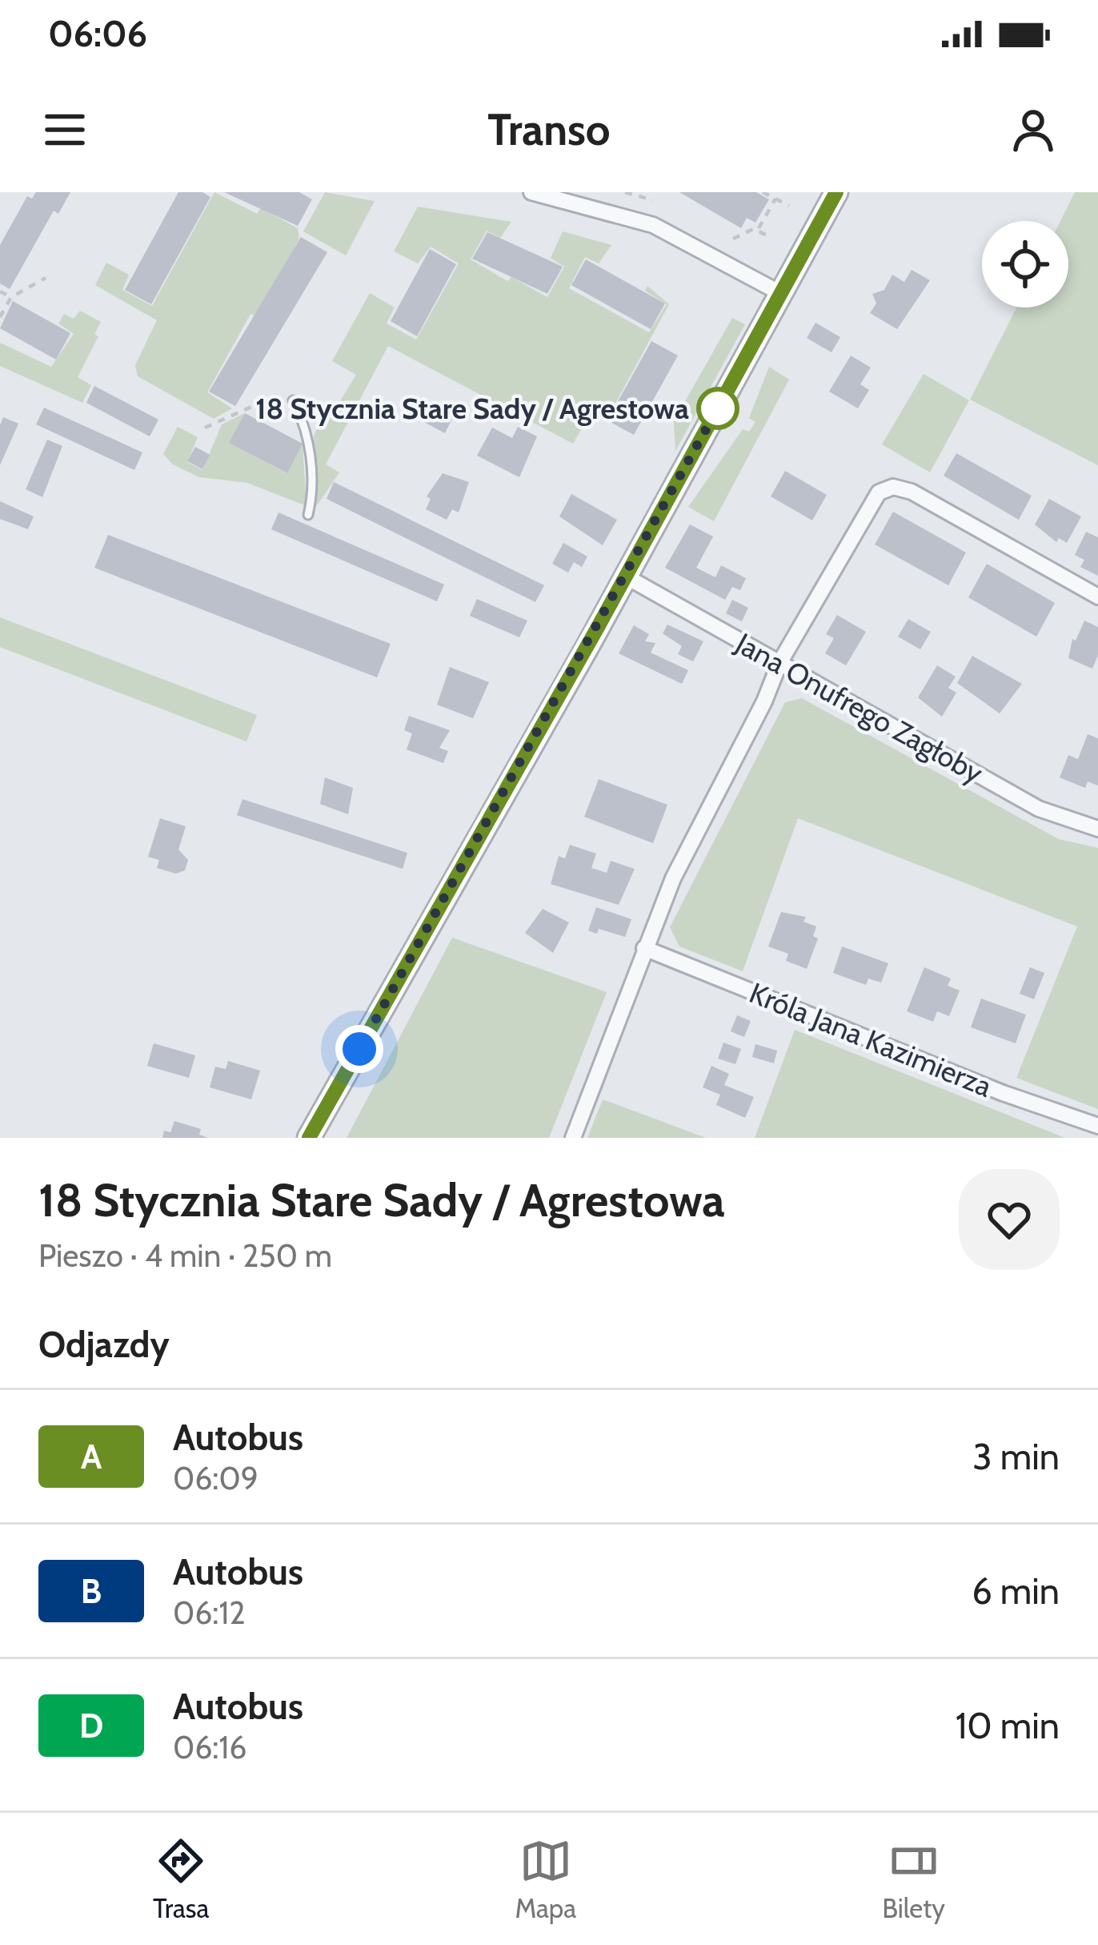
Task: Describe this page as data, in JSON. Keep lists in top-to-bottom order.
{
  "streets": {
    "street": ["Jana Onufrego Zagłoby", "Króla Jana Kazimierza"]
  },
  "places": ["18 Stycznia Stare Sady / Agrestowa"],
  "lines": ["bus line A"],
  "page": {
    "status": "06:06",
    "header": "Transo",
    "heading": [
      ["18 Stycznia Stare Sady / Agrestowa", "Pieszo · 4 min · 250 m"],
      "Odjazdy"
    ],
    "list": [
      {
        "mark": "A",
        "name": "Autobus",
        "note": "06:09",
        "value": "3 min"
      },
      {
        "mark": "B",
        "name": "Autobus",
        "note": "06:12",
        "value": "6 min"
      },
      {
        "mark": "D",
        "name": "Autobus",
        "note": "06:16",
        "value": "10 min"
      }
    ],
    "tabs": ["Trasa", "Mapa", "Bilety"]
  }
}
